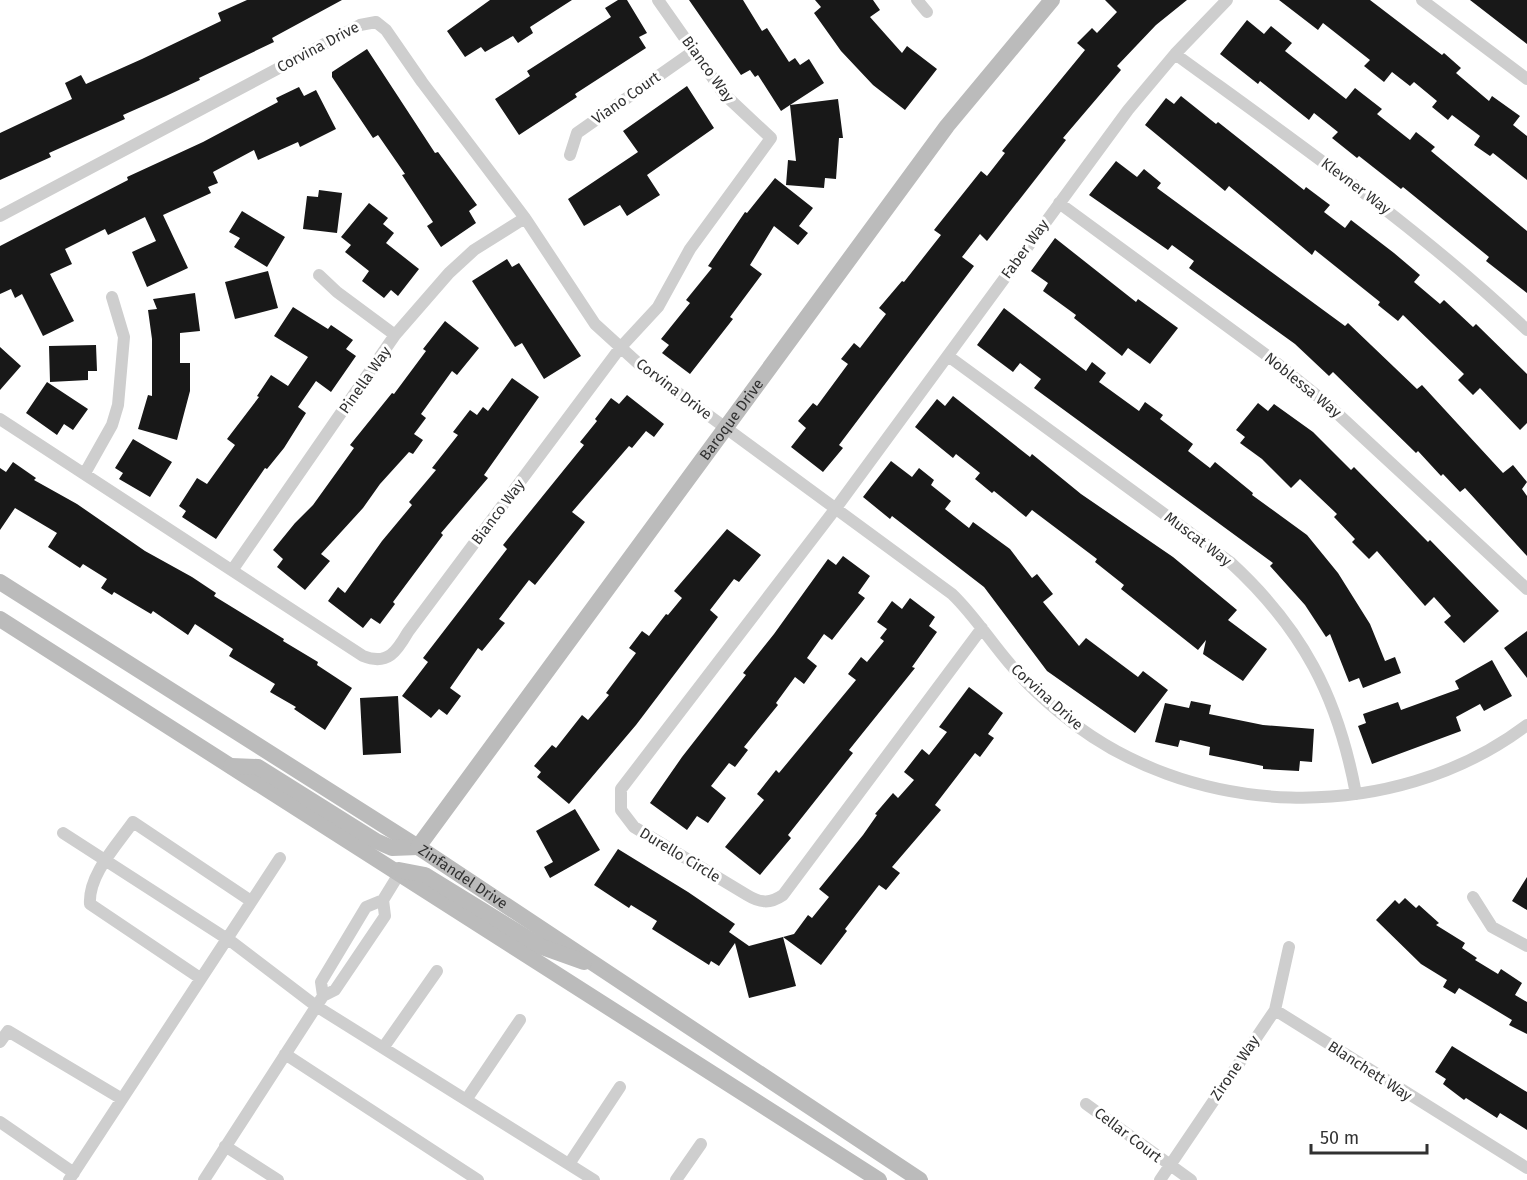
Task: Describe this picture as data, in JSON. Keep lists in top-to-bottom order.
{
  "streets": {
    "street": [
      "Corvina Drive",
      "Bianco Way",
      "Viano Court",
      "Klevner Way",
      "Faber Way",
      "Pinella Way",
      "Noblessa Way",
      "Baroque Drive",
      "Muscat Way",
      "Durello Circle",
      "Zinfandel Drive",
      "Zirone Way",
      "Blanchett Way",
      "Cellar Court"
    ]
  },
  "crossings": [
    ["Corvina Drive", "Bianco Way"],
    ["Corvina Drive", "Faber Way"],
    ["Corvina Drive", "Pinella Way"],
    ["Corvina Drive", "Baroque Drive"],
    ["Corvina Drive", "Muscat Way"],
    ["Corvina Drive", "Durello Circle"],
    ["Bianco Way", "Viano Court"],
    ["Bianco Way", "Pinella Way"],
    ["Klevner Way", "Faber Way"],
    ["Faber Way", "Noblessa Way"],
    ["Faber Way", "Muscat Way"],
    ["Faber Way", "Durello Circle"],
    ["Baroque Drive", "Zinfandel Drive"],
    ["Zirone Way", "Blanchett Way"],
    ["Zirone Way", "Cellar Court"]
  ],
  "scale_bar": "50 m"
}
